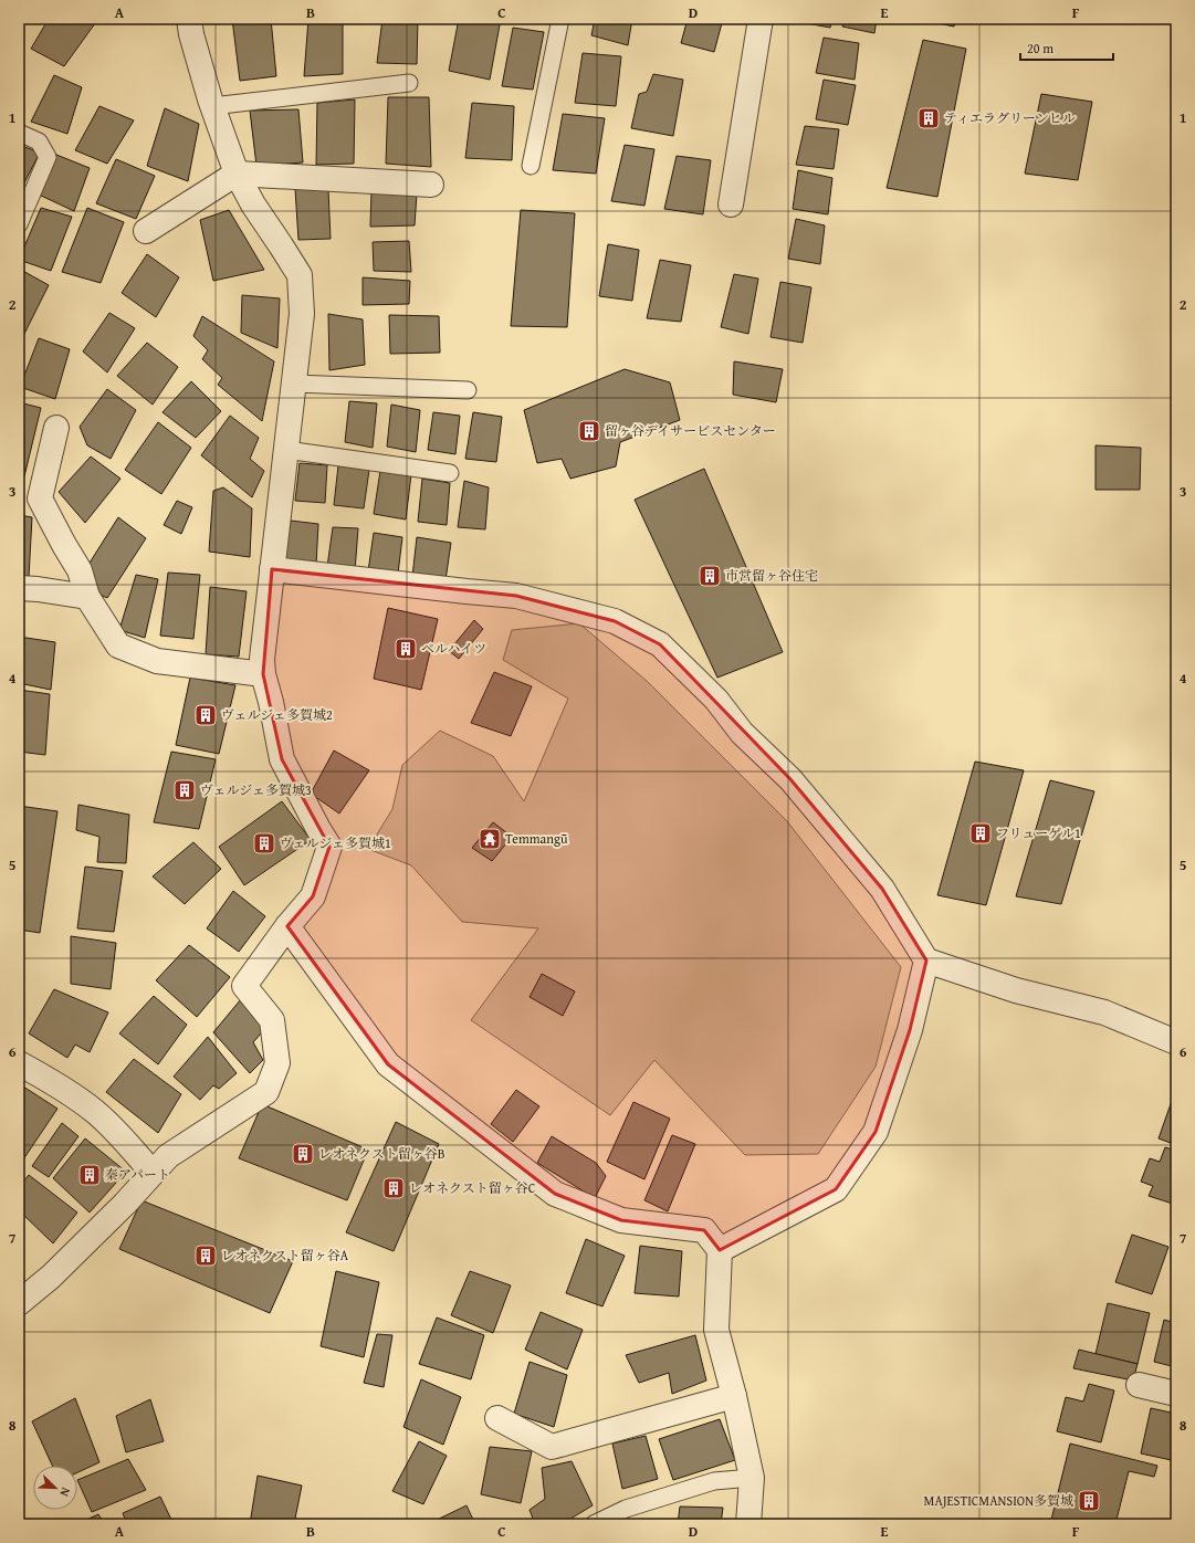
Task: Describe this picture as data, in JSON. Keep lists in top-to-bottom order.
{
  "places": {
    "building": [
      "ティエラグリーンヒル",
      "留ヶ谷デイサービスセンター",
      "市営留ヶ谷住宅",
      "ベルハイツ",
      "ヴェルジェ多賀城2",
      "ヴェルジェ多賀城3",
      "フリューゲル1",
      "ヴェルジェ多賀城1",
      "レオネクスト留ヶ谷B",
      "秦アパート",
      "レオネクスト留ヶ谷C",
      "レオネクスト留ヶ谷A",
      "MAJESTICMANSION多賀城"
    ],
    "temple": ["Temmangū"]
  },
  "scale_bar": "20 m",
  "north": "bottom right",
  "grid": {
    "columns": [
      "A",
      "B",
      "C",
      "D",
      "E",
      "F"
    ],
    "rows": [
      "1",
      "2",
      "3",
      "4",
      "5",
      "6",
      "7",
      "8"
    ]
  }
}
